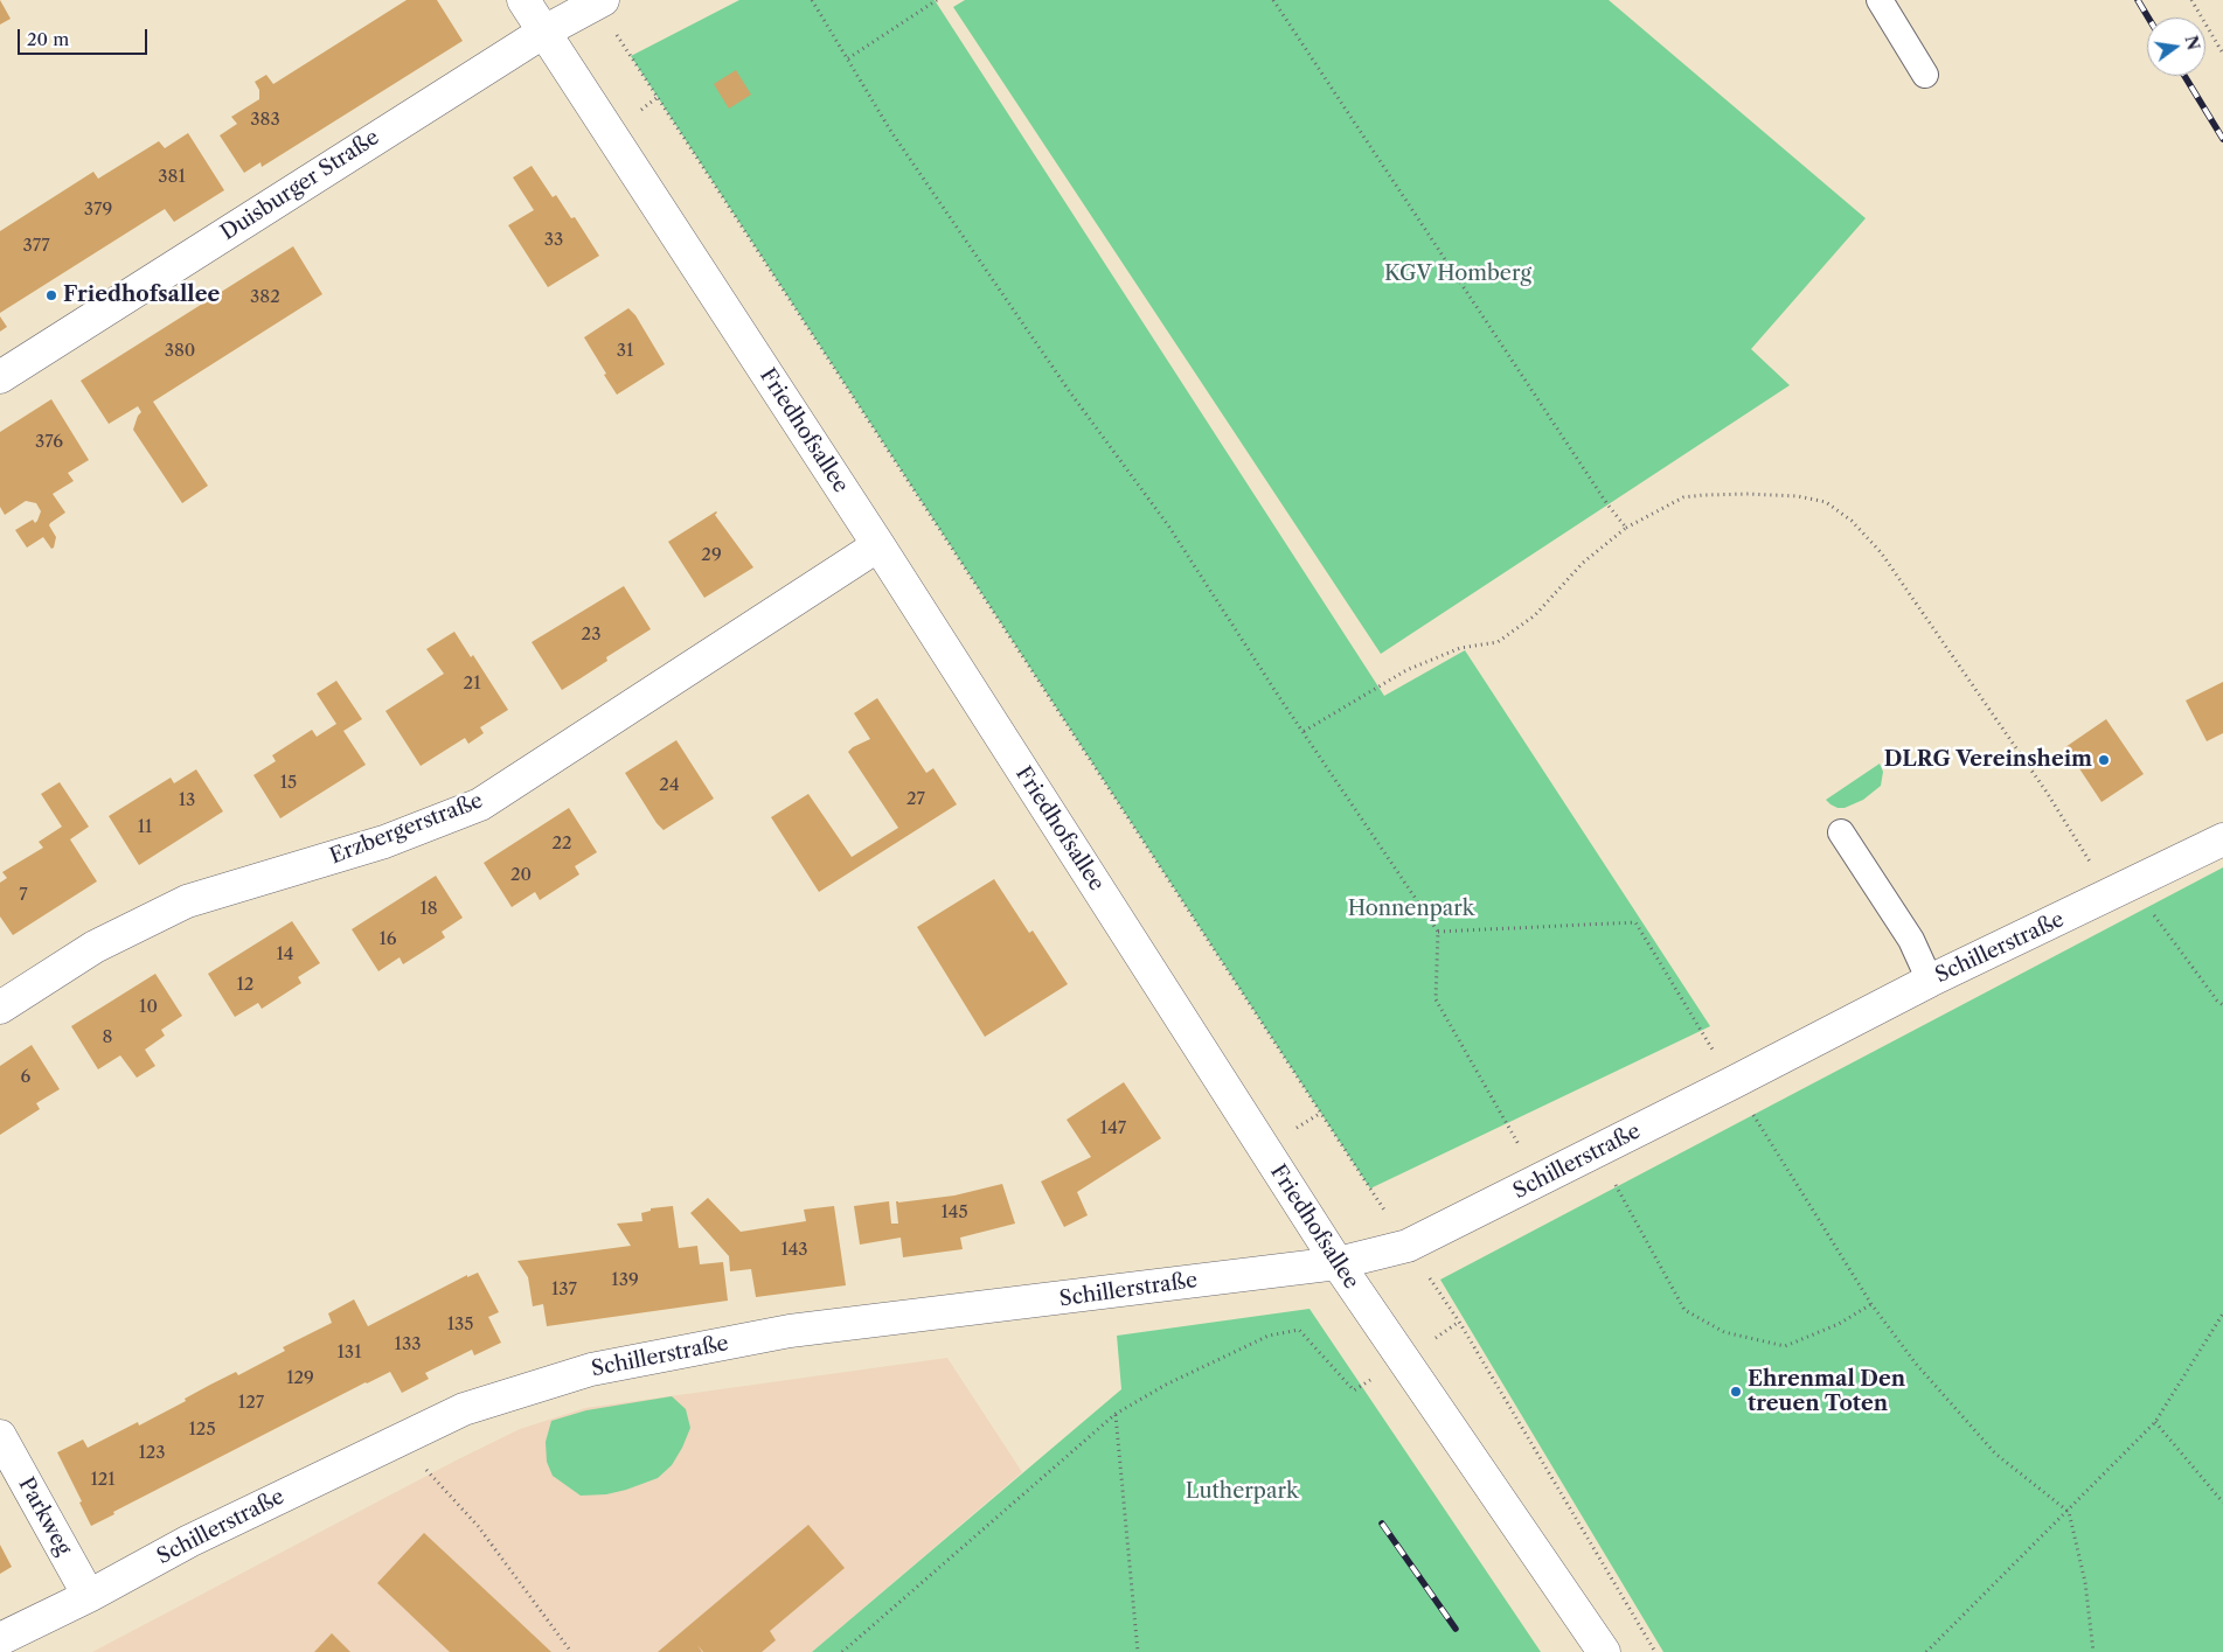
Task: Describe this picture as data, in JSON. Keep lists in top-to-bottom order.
{
  "streets": {
    "street": [
      "Duisburger Straße",
      "Friedhofsallee",
      "Erzbergerstraße",
      "Schillerstraße",
      "Parkweg"
    ]
  },
  "crossings": [
    ["Duisburger Straße", "Friedhofsallee"],
    ["Friedhofsallee", "Erzbergerstraße"],
    ["Friedhofsallee", "Schillerstraße"],
    ["Schillerstraße", "Parkweg"]
  ],
  "parks": ["KGV Homberg", "Honnenpark", "Lutherpark"],
  "places": ["Friedhofsallee", "DLRG Vereinsheim", "Ehrenmal Den treuen Toten"],
  "house_numbers": [
    "383",
    "381",
    "379",
    "33",
    "377",
    "382",
    "380",
    "31",
    "376",
    "29",
    "23",
    "21",
    "15",
    "24",
    "27",
    "13",
    "11",
    "22",
    "20",
    "7",
    "18",
    "16",
    "14",
    "12",
    "10",
    "8",
    "6",
    "147",
    "145",
    "143",
    "139",
    "137",
    "135",
    "133",
    "131",
    "129",
    "127",
    "125",
    "123",
    "121"
  ],
  "scale_bar": "20 m",
  "north": "right"
}
